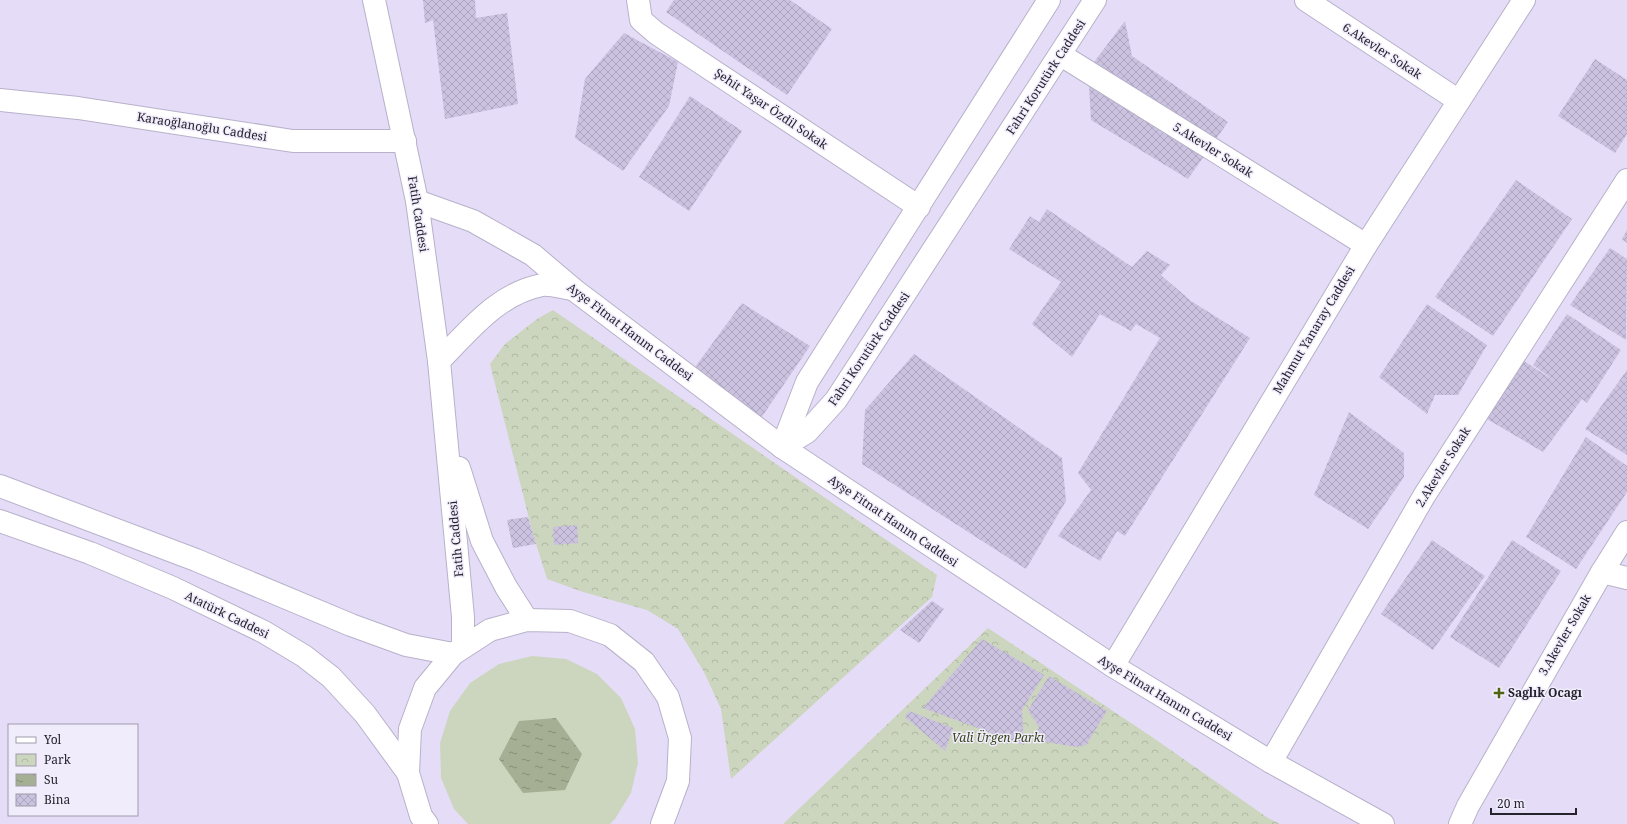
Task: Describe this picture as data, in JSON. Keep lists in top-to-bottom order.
{
  "streets": {
    "street": [
      "6.Akevler Sokak",
      "Fahri Korutürk Caddesi",
      "Şehit Yaşar Özdil Sokak",
      "Karaoğlanoğlu Caddesi",
      "5.Akevler Sokak",
      "Fatih Caddesi",
      "Mahmut Yanaray Caddesi",
      "Ayşe Fitnat Hanım Caddesi",
      "2.Akevler Sokak",
      "Atatürk Caddesi",
      "3.Akevler Sokak"
    ]
  },
  "crossings": [
    ["6.Akevler Sokak", "Mahmut Yanaray Caddesi"],
    ["Fahri Korutürk Caddesi", "5.Akevler Sokak"],
    ["Fahri Korutürk Caddesi", "Ayşe Fitnat Hanım Caddesi"],
    ["Karaoğlanoğlu Caddesi", "Fatih Caddesi"],
    ["5.Akevler Sokak", "Mahmut Yanaray Caddesi"],
    ["Fatih Caddesi", "Ayşe Fitnat Hanım Caddesi"],
    ["Fatih Caddesi", "Atatürk Caddesi"],
    ["Mahmut Yanaray Caddesi", "Ayşe Fitnat Hanım Caddesi"],
    ["Ayşe Fitnat Hanım Caddesi", "2.Akevler Sokak"]
  ],
  "parks": ["Vali Ürgen Parkı"],
  "places": {
    "health": ["Saglık Ocagı"]
  },
  "legend": [
    "Yol",
    "Park",
    "Su",
    "Bina"
  ],
  "scale_bar": "20 m"
}
